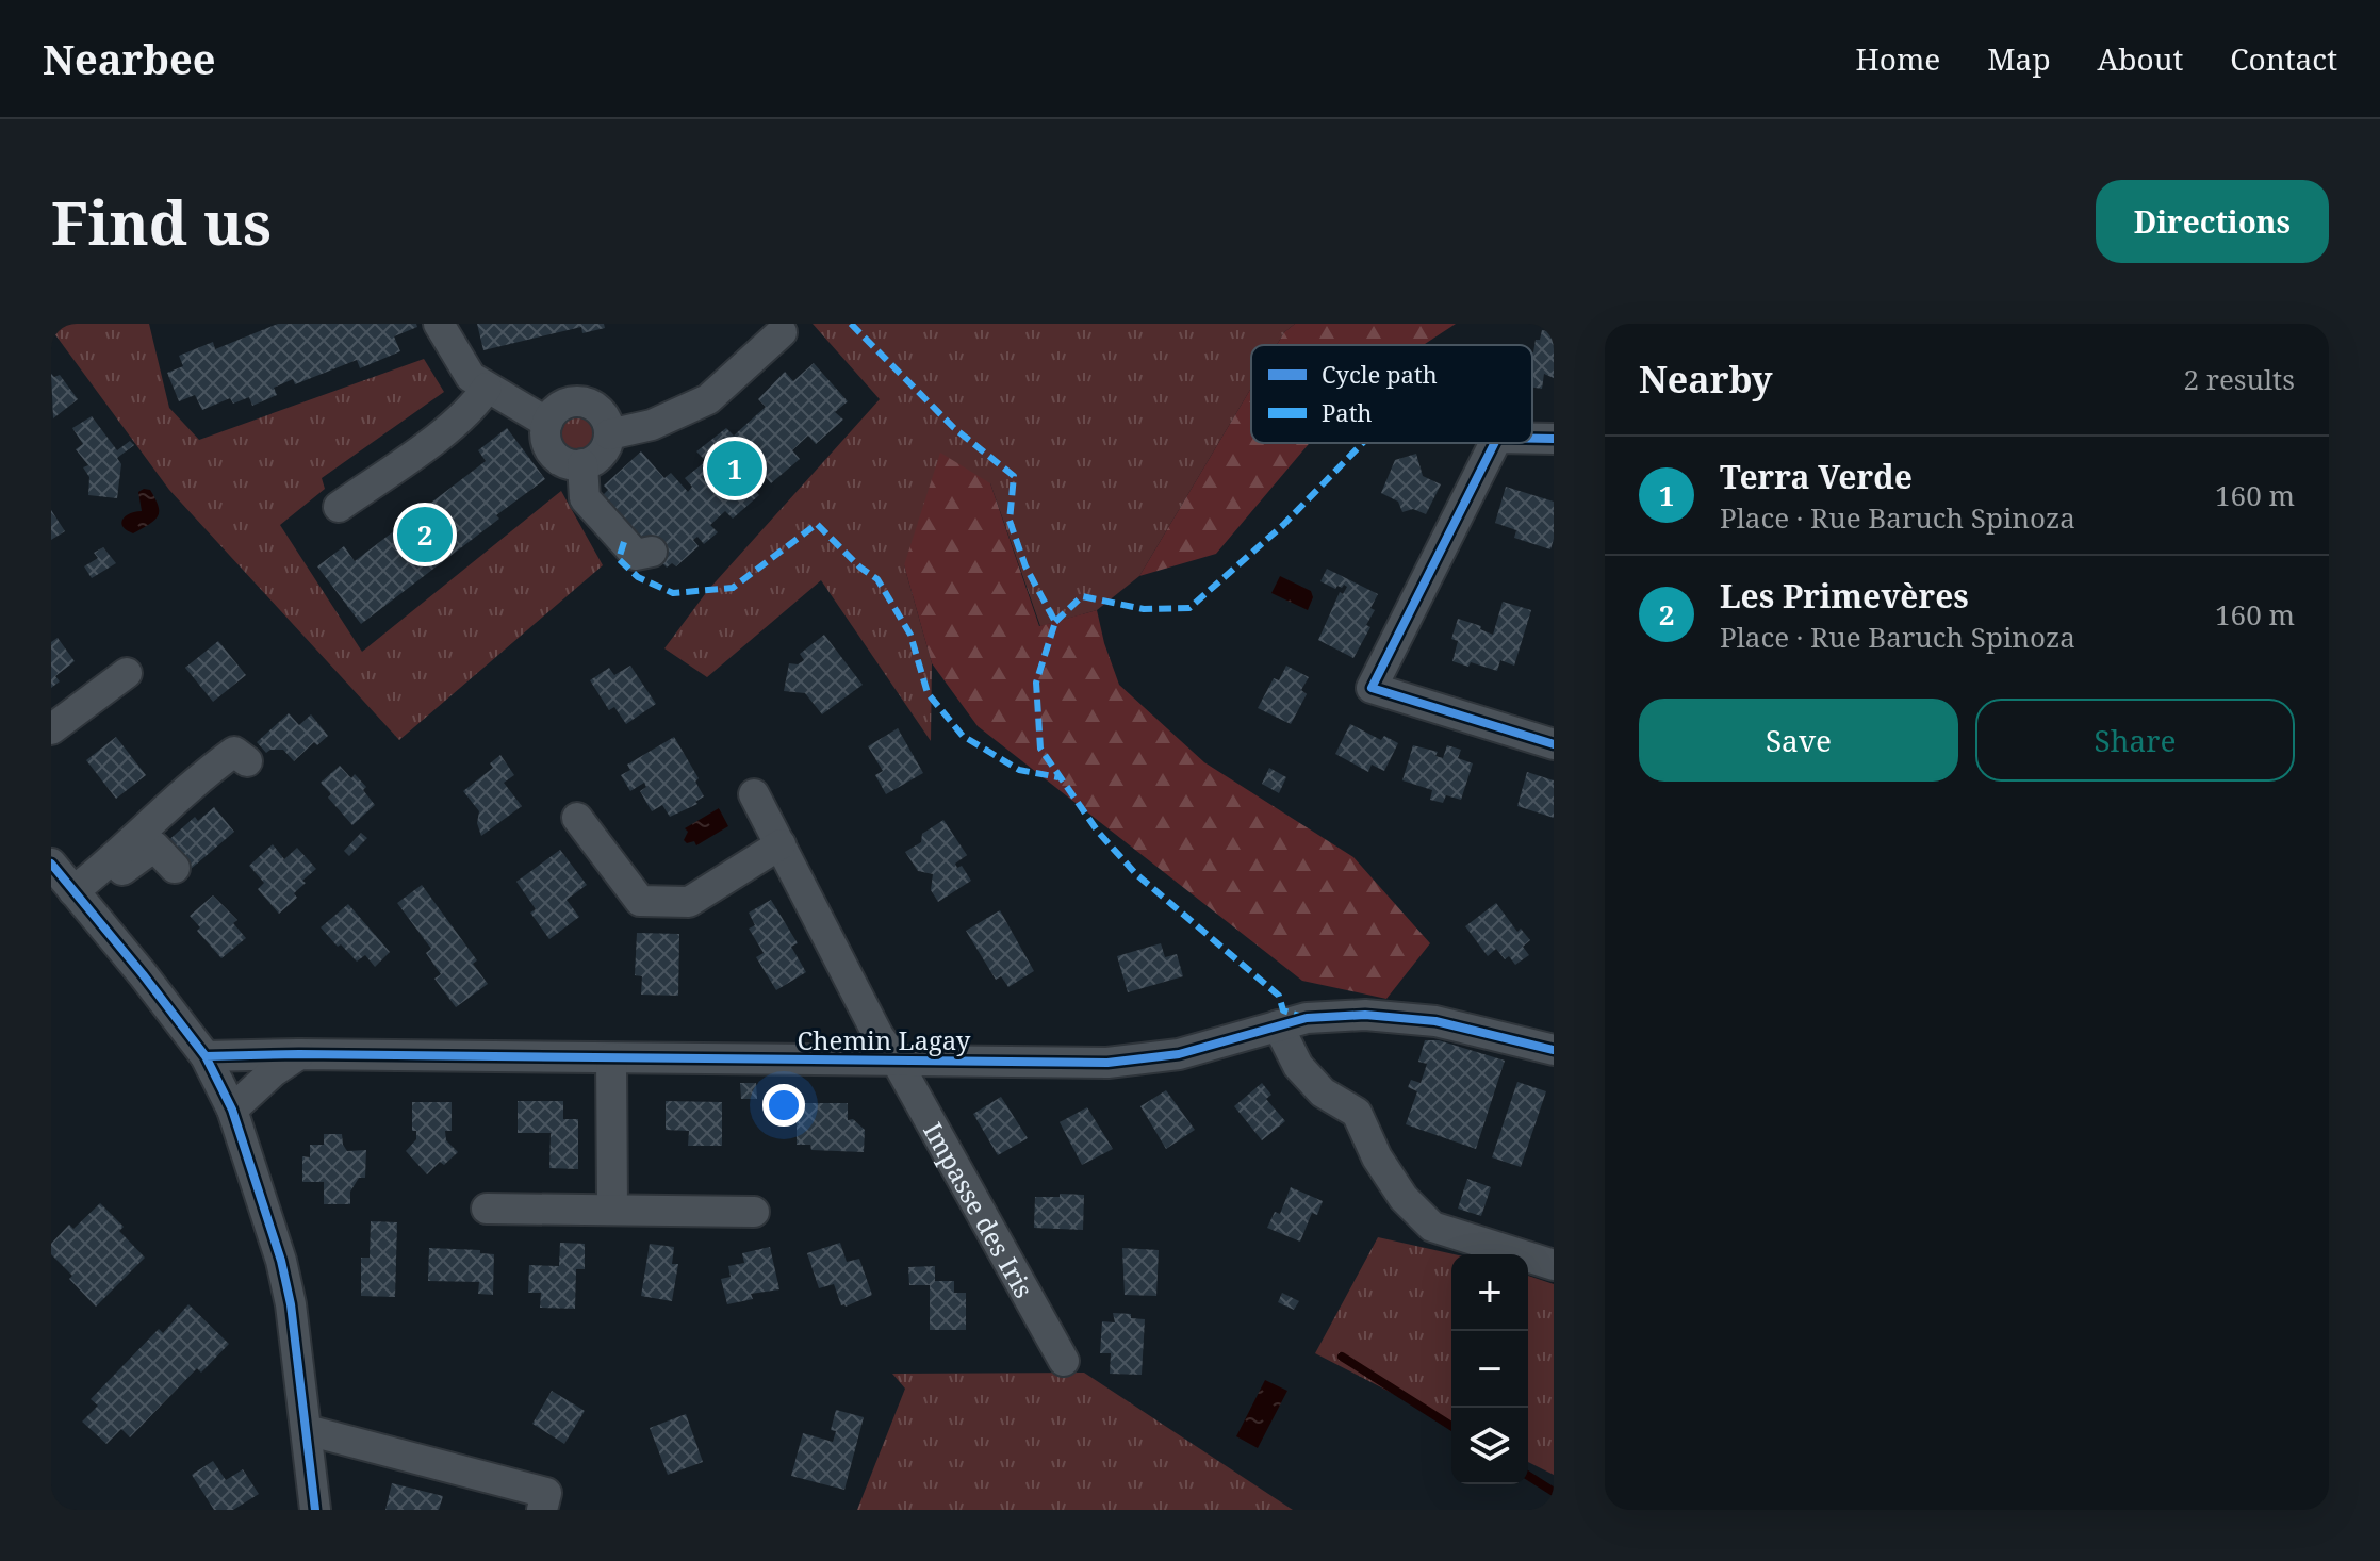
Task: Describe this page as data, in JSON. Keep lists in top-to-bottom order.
{
  "streets": {
    "street": ["Chemin Lagay", "Impasse des Iris"]
  },
  "crossings": [
    ["Chemin Lagay", "Impasse des Iris"]
  ],
  "legend": ["Cycle path", "Path"],
  "page": {
    "header": "Nearbee",
    "nav": [
      "Home",
      "Map",
      "About",
      "Contact"
    ],
    "buttons": [
      "Directions",
      ["Save", "Share"]
    ],
    "title": "Find us",
    "heading": ["Nearby", "2 results"],
    "list": [
      {
        "mark": "1",
        "name": "Terra Verde",
        "note": "Place · Rue Baruch Spinoza",
        "value": "160 m"
      },
      {
        "mark": "2",
        "name": "Les Primevères",
        "note": "Place · Rue Baruch Spinoza",
        "value": "160 m"
      }
    ],
    "pins": ["1", "2"],
    "map_buttons": ["+", "−"]
  }
}
